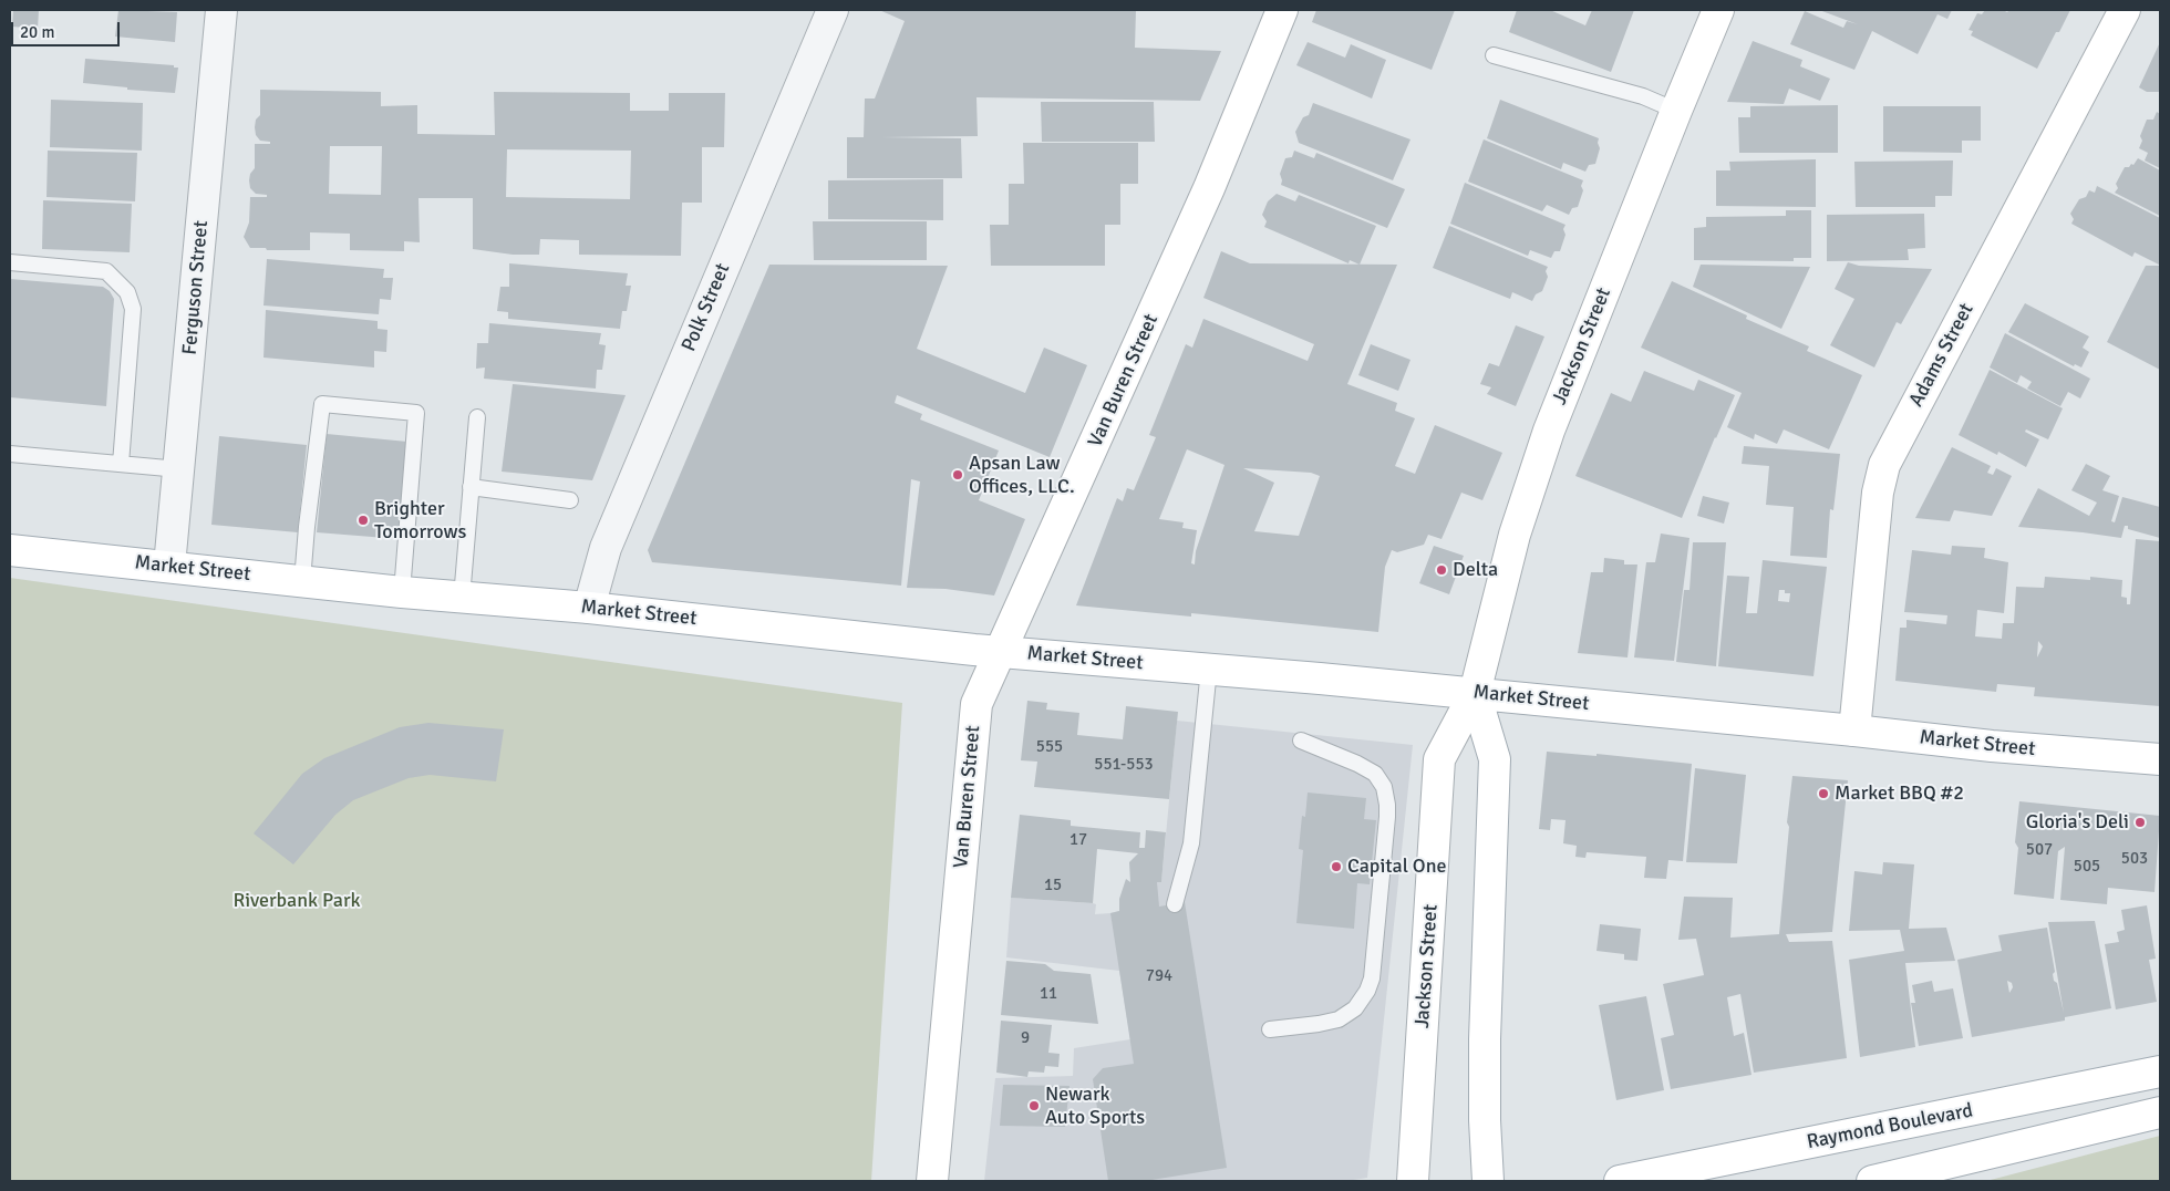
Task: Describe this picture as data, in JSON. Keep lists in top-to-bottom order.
{
  "streets": {
    "main road": [
      "Jackson Street",
      "Adams Street",
      "Van Buren Street",
      "Market Street",
      "Raymond Boulevard"
    ],
    "street": ["Ferguson Street", "Polk Street"]
  },
  "crossings": [
    ["Ferguson Street", "Market Street"],
    ["Polk Street", "Market Street"],
    ["Jackson Street", "Market Street"],
    ["Adams Street", "Market Street"],
    ["Van Buren Street", "Market Street"]
  ],
  "parks": ["Riverbank Park"],
  "places": [
    "Apsan Law Offices, LLC.",
    "Brighter Tomorrows",
    "Delta",
    "Market BBQ #2",
    "Gloria's Deli",
    "Capital One",
    "Newark Auto Sports"
  ],
  "house_numbers": [
    "555",
    "551-553",
    "17",
    "507",
    "503",
    "505",
    "15",
    "794",
    "11",
    "9"
  ],
  "scale_bar": "20 m"
}
